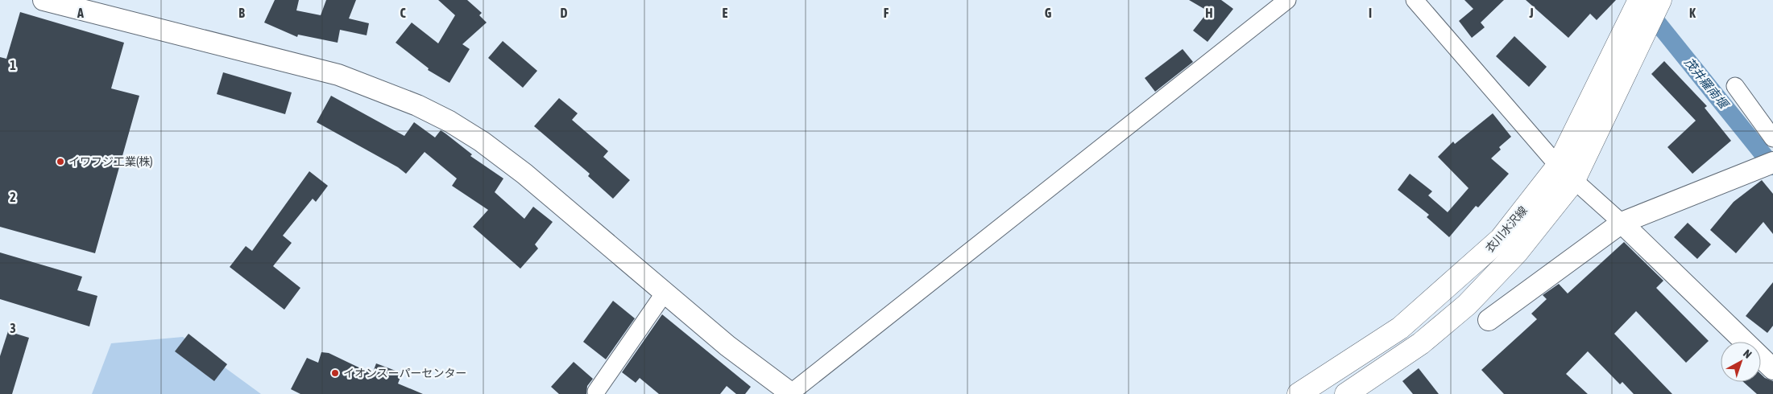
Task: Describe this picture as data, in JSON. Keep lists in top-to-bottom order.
{
  "streets": {
    "main road": ["衣川水沢線"]
  },
  "water": ["茂井羅南堰"],
  "places": ["イワフジ工業(株)", "イオンスーパーセンター"],
  "north": "top right",
  "grid": {
    "columns": [
      "A",
      "B",
      "C",
      "D",
      "E",
      "F",
      "G",
      "H",
      "I",
      "J",
      "K"
    ],
    "rows": ["1", "2", "3"]
  }
}
